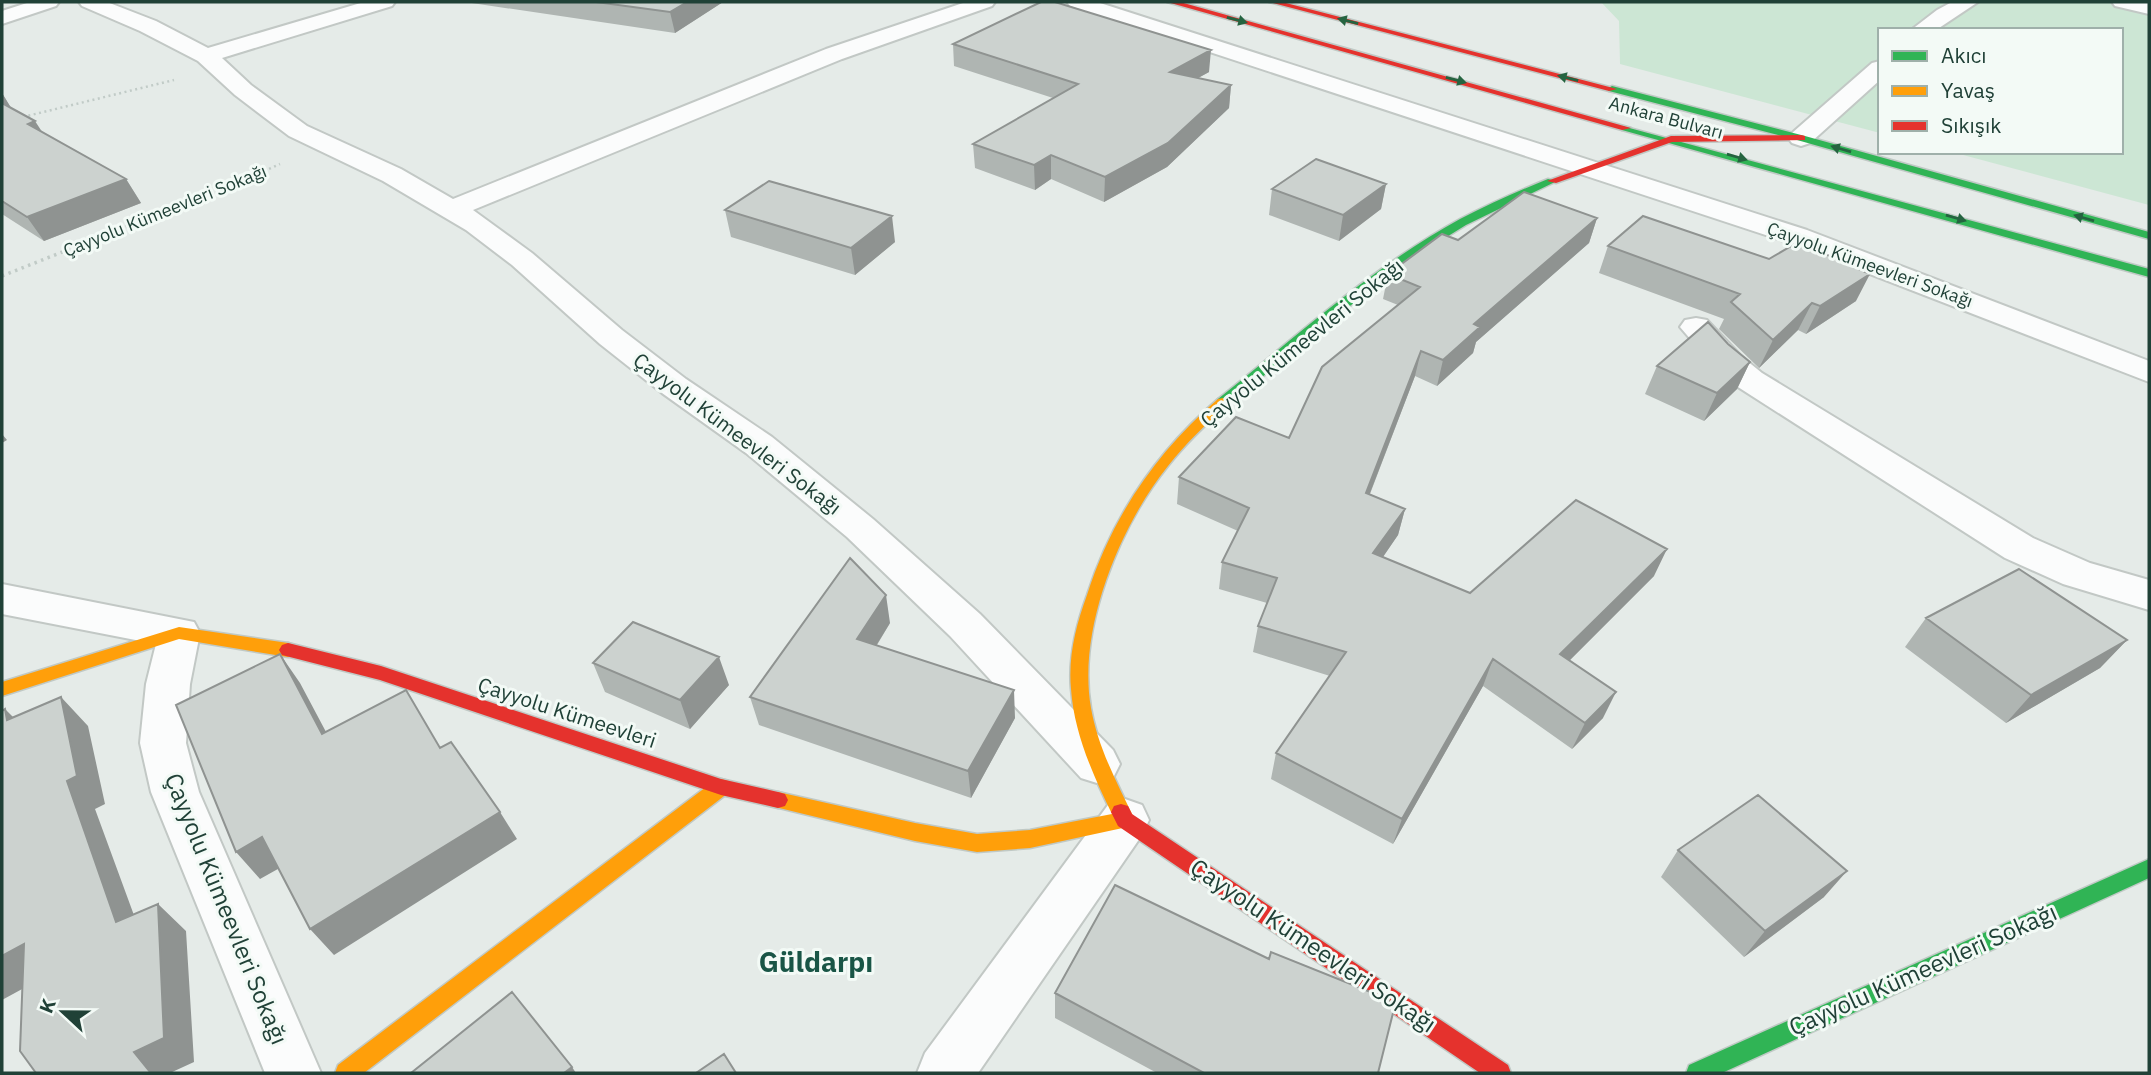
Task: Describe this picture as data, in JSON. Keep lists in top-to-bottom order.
{
  "streets": {
    "street": ["Ankara Bulvarı", "Çayyolu Kümeevleri Sokağı", "Çayyolu Kümeevleri"]
  },
  "crossings": [
    ["Ankara Bulvarı", "Çayyolu Kümeevleri Sokağı"],
    ["Çayyolu Kümeevleri Sokağı", "Çayyolu Kümeevleri"]
  ],
  "districts": ["Güldarpı"],
  "legend": ["Akıcı", "Yavaş", "Sıkışık"],
  "north": "left"
}
